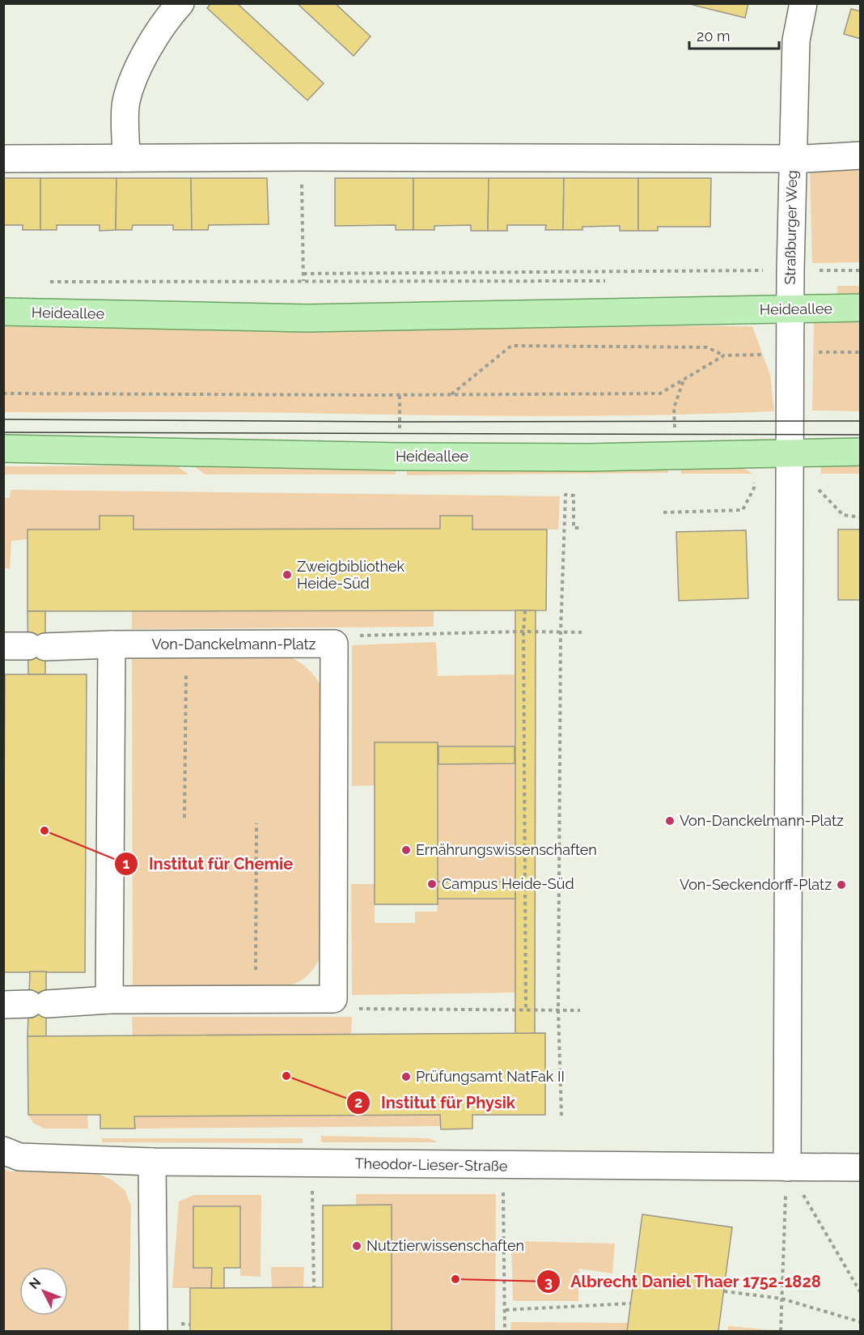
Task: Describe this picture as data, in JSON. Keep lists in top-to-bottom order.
{
  "streets": {
    "main road": ["Heideallee"],
    "street": ["Straßburger Weg", "Von-Danckelmann-Platz", "Theodor-Lieser-Straße"]
  },
  "crossings": [
    ["Straßburger Weg", "Heideallee"]
  ],
  "places": [
    "Zweigbibliothek Heide-Süd",
    "Von-Danckelmann-Platz",
    "Institut für Chemie",
    "Ernährungswissenschaften",
    "Campus Heide-Süd",
    "Von-Seckendorff-Platz",
    "Institut für Physik",
    "Prüfungsamt NatFak II",
    "Nutztierwissenschaften",
    "Albrecht Daniel Thaer 1752-1828"
  ],
  "scale_bar": "20 m",
  "north": "top left"
}
